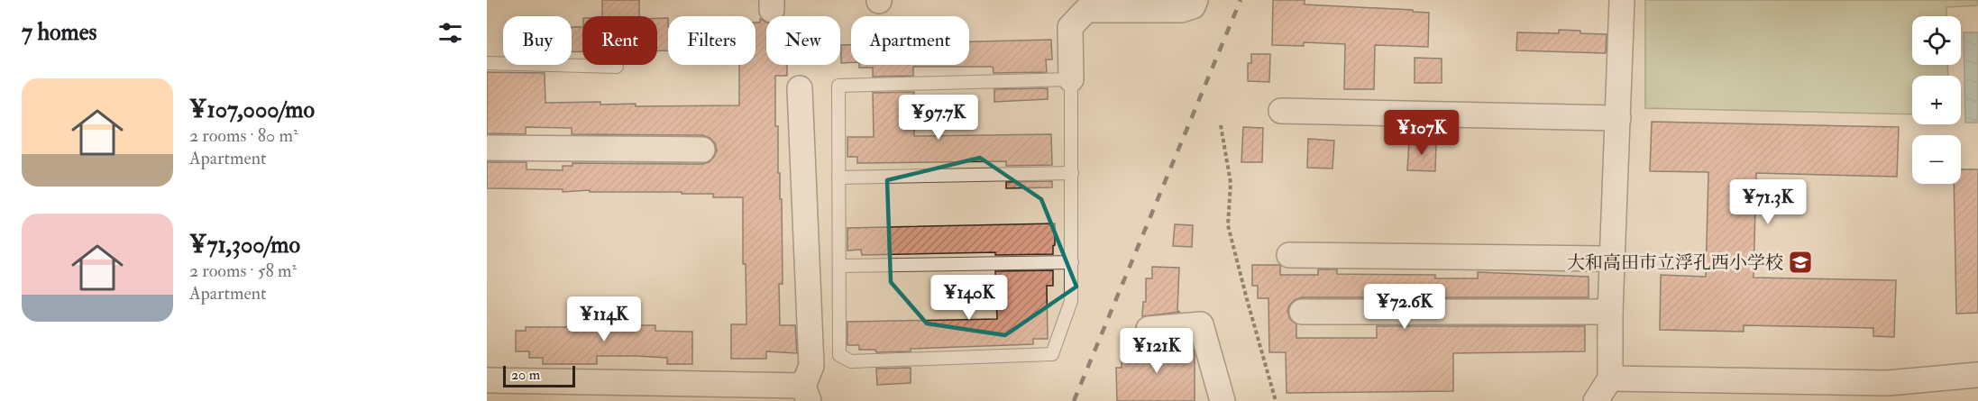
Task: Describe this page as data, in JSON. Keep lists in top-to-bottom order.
{
  "places": {
    "school or university": ["大和高田市立浮孔西小学校"]
  },
  "scale_bar": "20 m",
  "page": {
    "heading": "7 homes",
    "map_buttons": ["+", "−"],
    "chip": [
      "Buy",
      "Rent",
      "Filters",
      "New",
      "Apartment"
    ],
    "list": [
      {
        "name": "¥107,000/mo",
        "note": "2 rooms · 80 m² · Apartment"
      },
      {
        "name": "¥71,300/mo",
        "note": "2 rooms · 58 m² · Apartment"
      }
    ],
    "price": [
      "¥97.7K",
      "¥107K",
      "¥71.3K",
      "¥140K",
      "¥72.6K",
      "¥114K",
      "¥121K"
    ],
    "scale": "20 m"
  }
}
